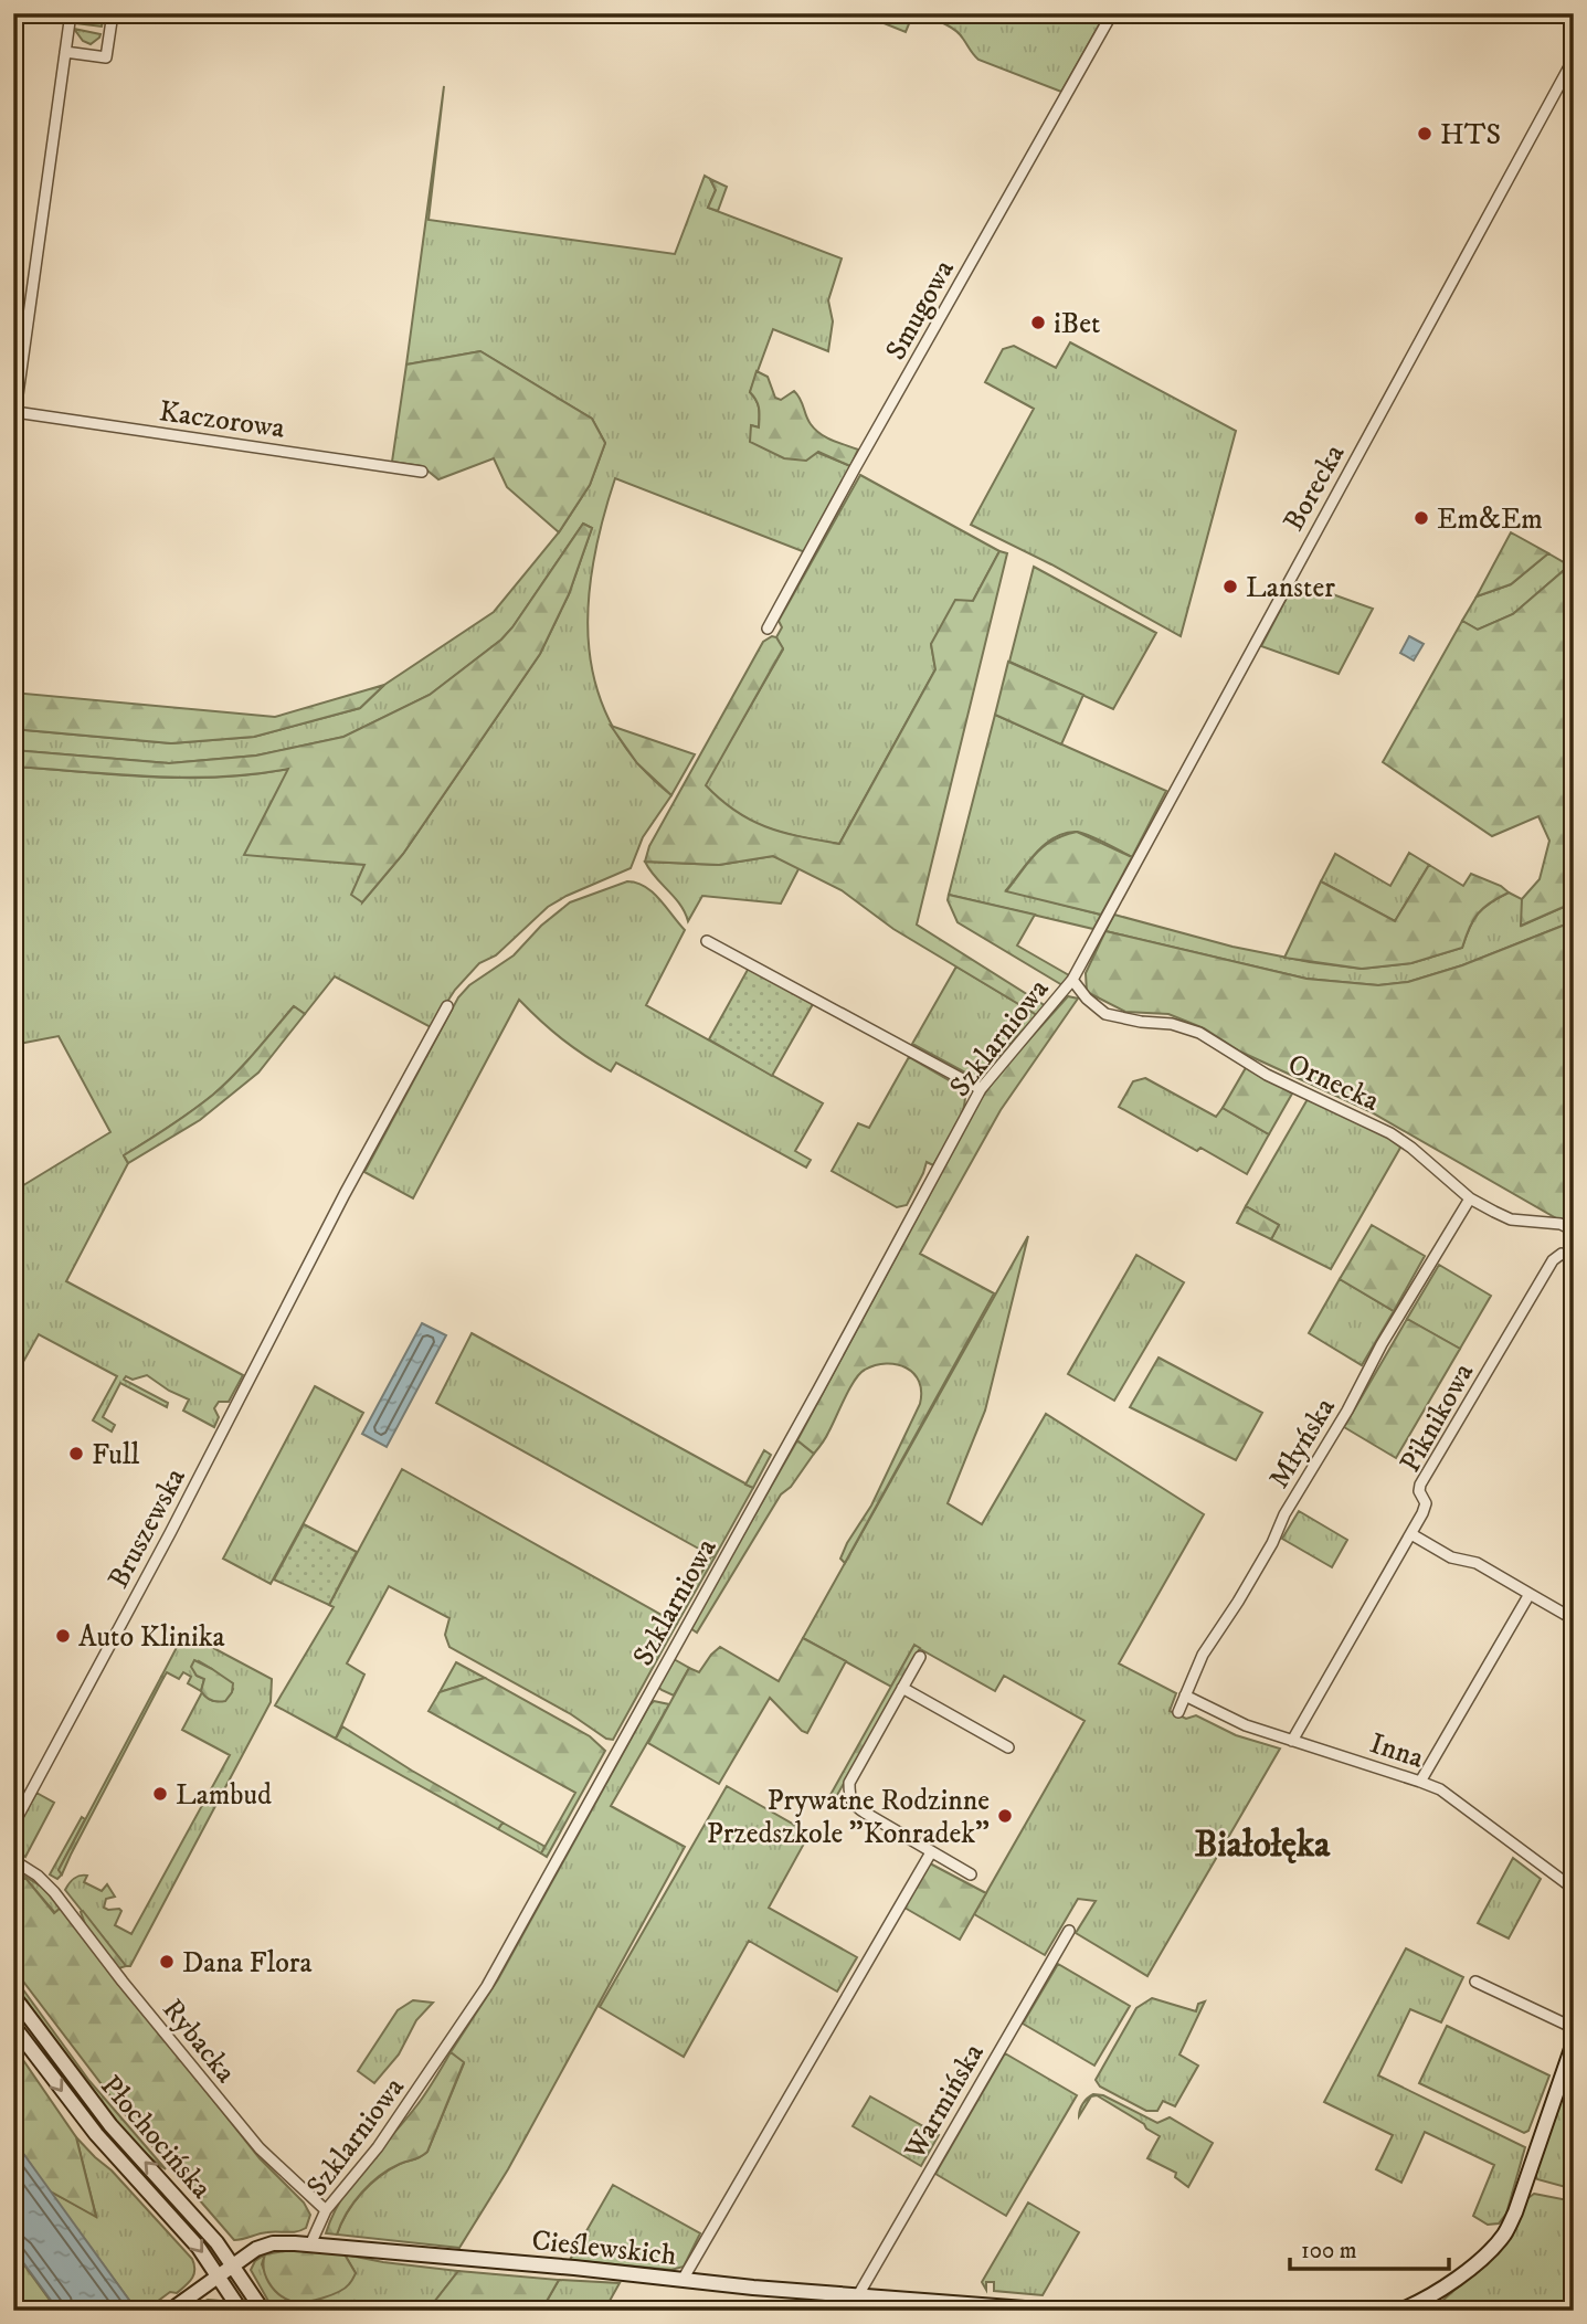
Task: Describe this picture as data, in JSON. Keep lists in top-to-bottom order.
{
  "streets": {
    "street": [
      "Smugowa",
      "Kaczorowa",
      "Borecka",
      "Szklarniowa",
      "Ornecka",
      "Piknikowa",
      "Młyńska",
      "Bruszewska",
      "Inna",
      "Rybacka",
      "Warmińska",
      "Płochocińska",
      "Cieślewskich"
    ]
  },
  "crossings": [
    ["Borecka", "Szklarniowa"],
    ["Borecka", "Ornecka"],
    ["Szklarniowa", "Ornecka"],
    ["Szklarniowa", "Rybacka"],
    ["Szklarniowa", "Cieślewskich"],
    ["Ornecka", "Młyńska"],
    ["Piknikowa", "Inna"],
    ["Młyńska", "Inna"],
    ["Warmińska", "Cieślewskich"],
    ["Płochocińska", "Cieślewskich"]
  ],
  "districts": ["Białołęka"],
  "places": [
    "HTS",
    "iBet",
    "Em&Em",
    "Lanster",
    "Full",
    "Auto Klinika",
    "Lambud",
    "Prywatne Rodzinne Przedszkole \"Konradek\"",
    "Dana Flora"
  ],
  "scale_bar": "100 m"
}
